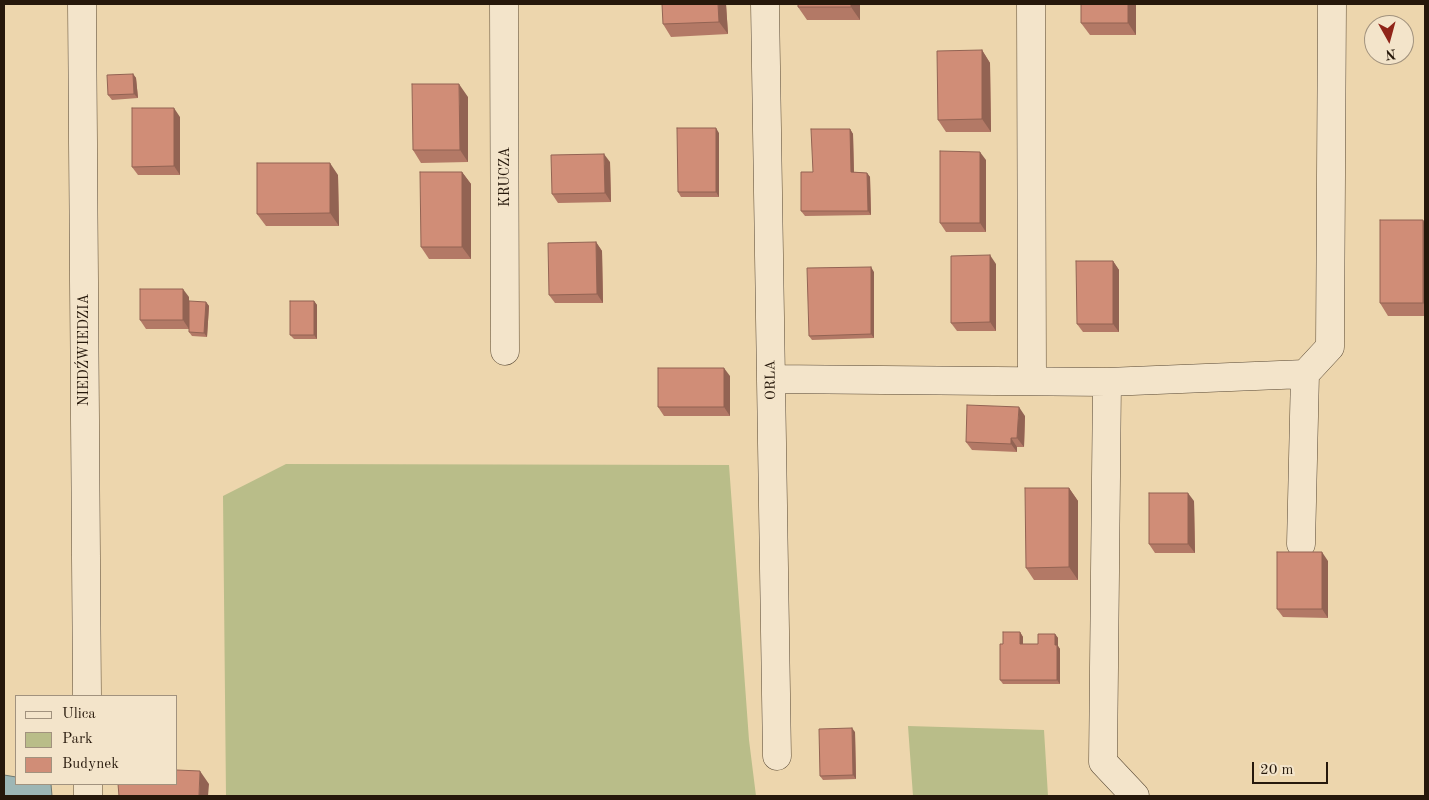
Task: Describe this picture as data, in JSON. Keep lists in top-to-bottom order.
{
  "streets": {
    "street": ["KRUCZA", "NIEDŹWIEDZIA", "ORLA"]
  },
  "legend": ["Ulica", "Park", "Budynek"],
  "scale_bar": "20 m",
  "north": "bottom"
}
